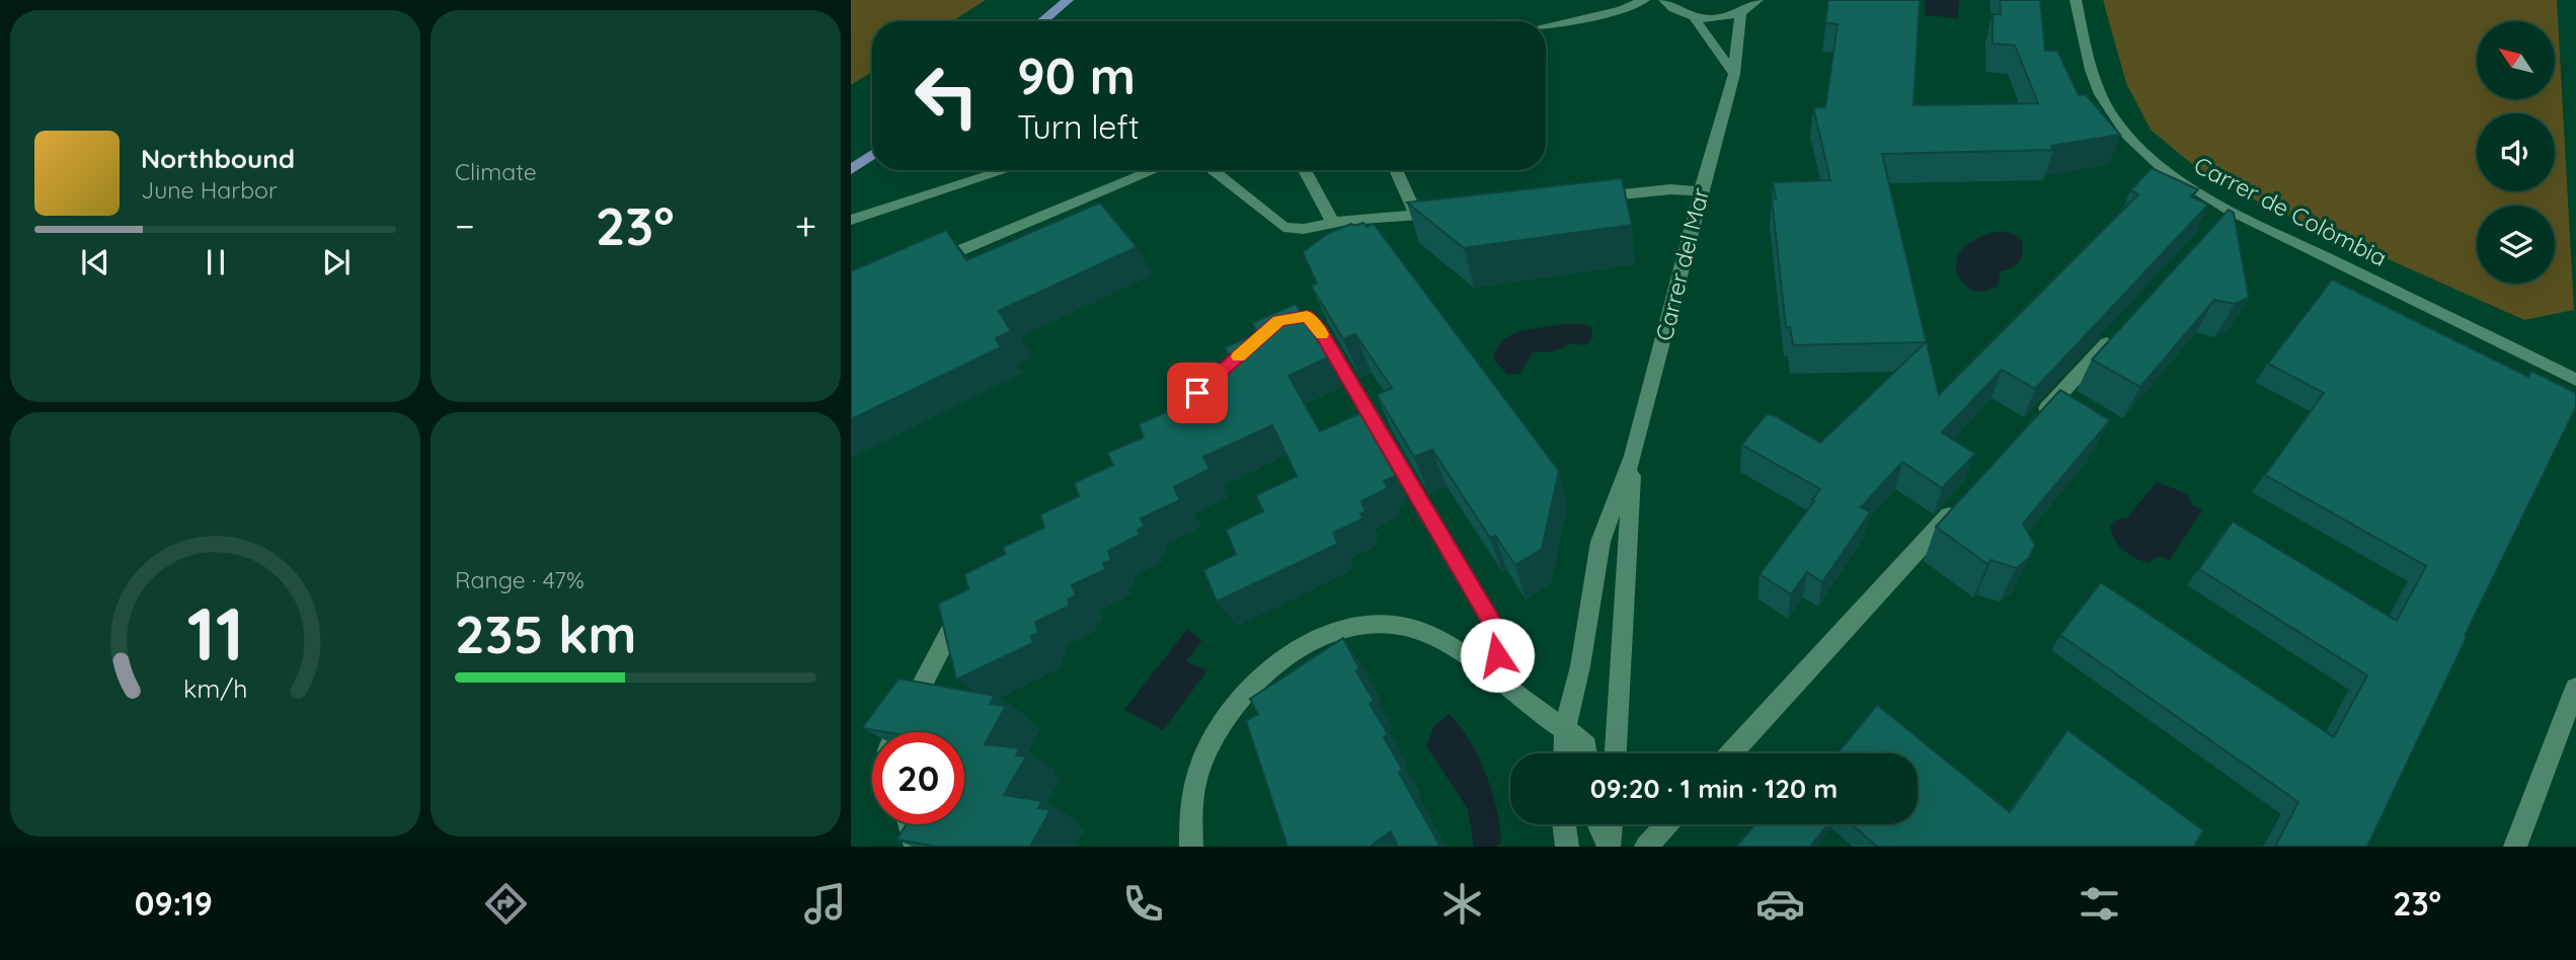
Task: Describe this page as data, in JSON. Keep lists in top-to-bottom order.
{
  "streets": {
    "street": ["Carrer de Colòmbia", "Carrer del Mar"]
  },
  "north": "top left",
  "page": {
    "tile": [
      "Climate",
      ["Range · 47%", "235 km"]
    ],
    "turn": ["90 m", "Turn left"],
    "song": ["Northbound", "June Harbor"],
    "heat": ["−", "23°", "+"],
    "limit": "20",
    "trip": "09:20 · 1 min · 120 m",
    "tabs": ["09:19", "23°"],
    "gauge": ["11", "km/h"]
  }
}
